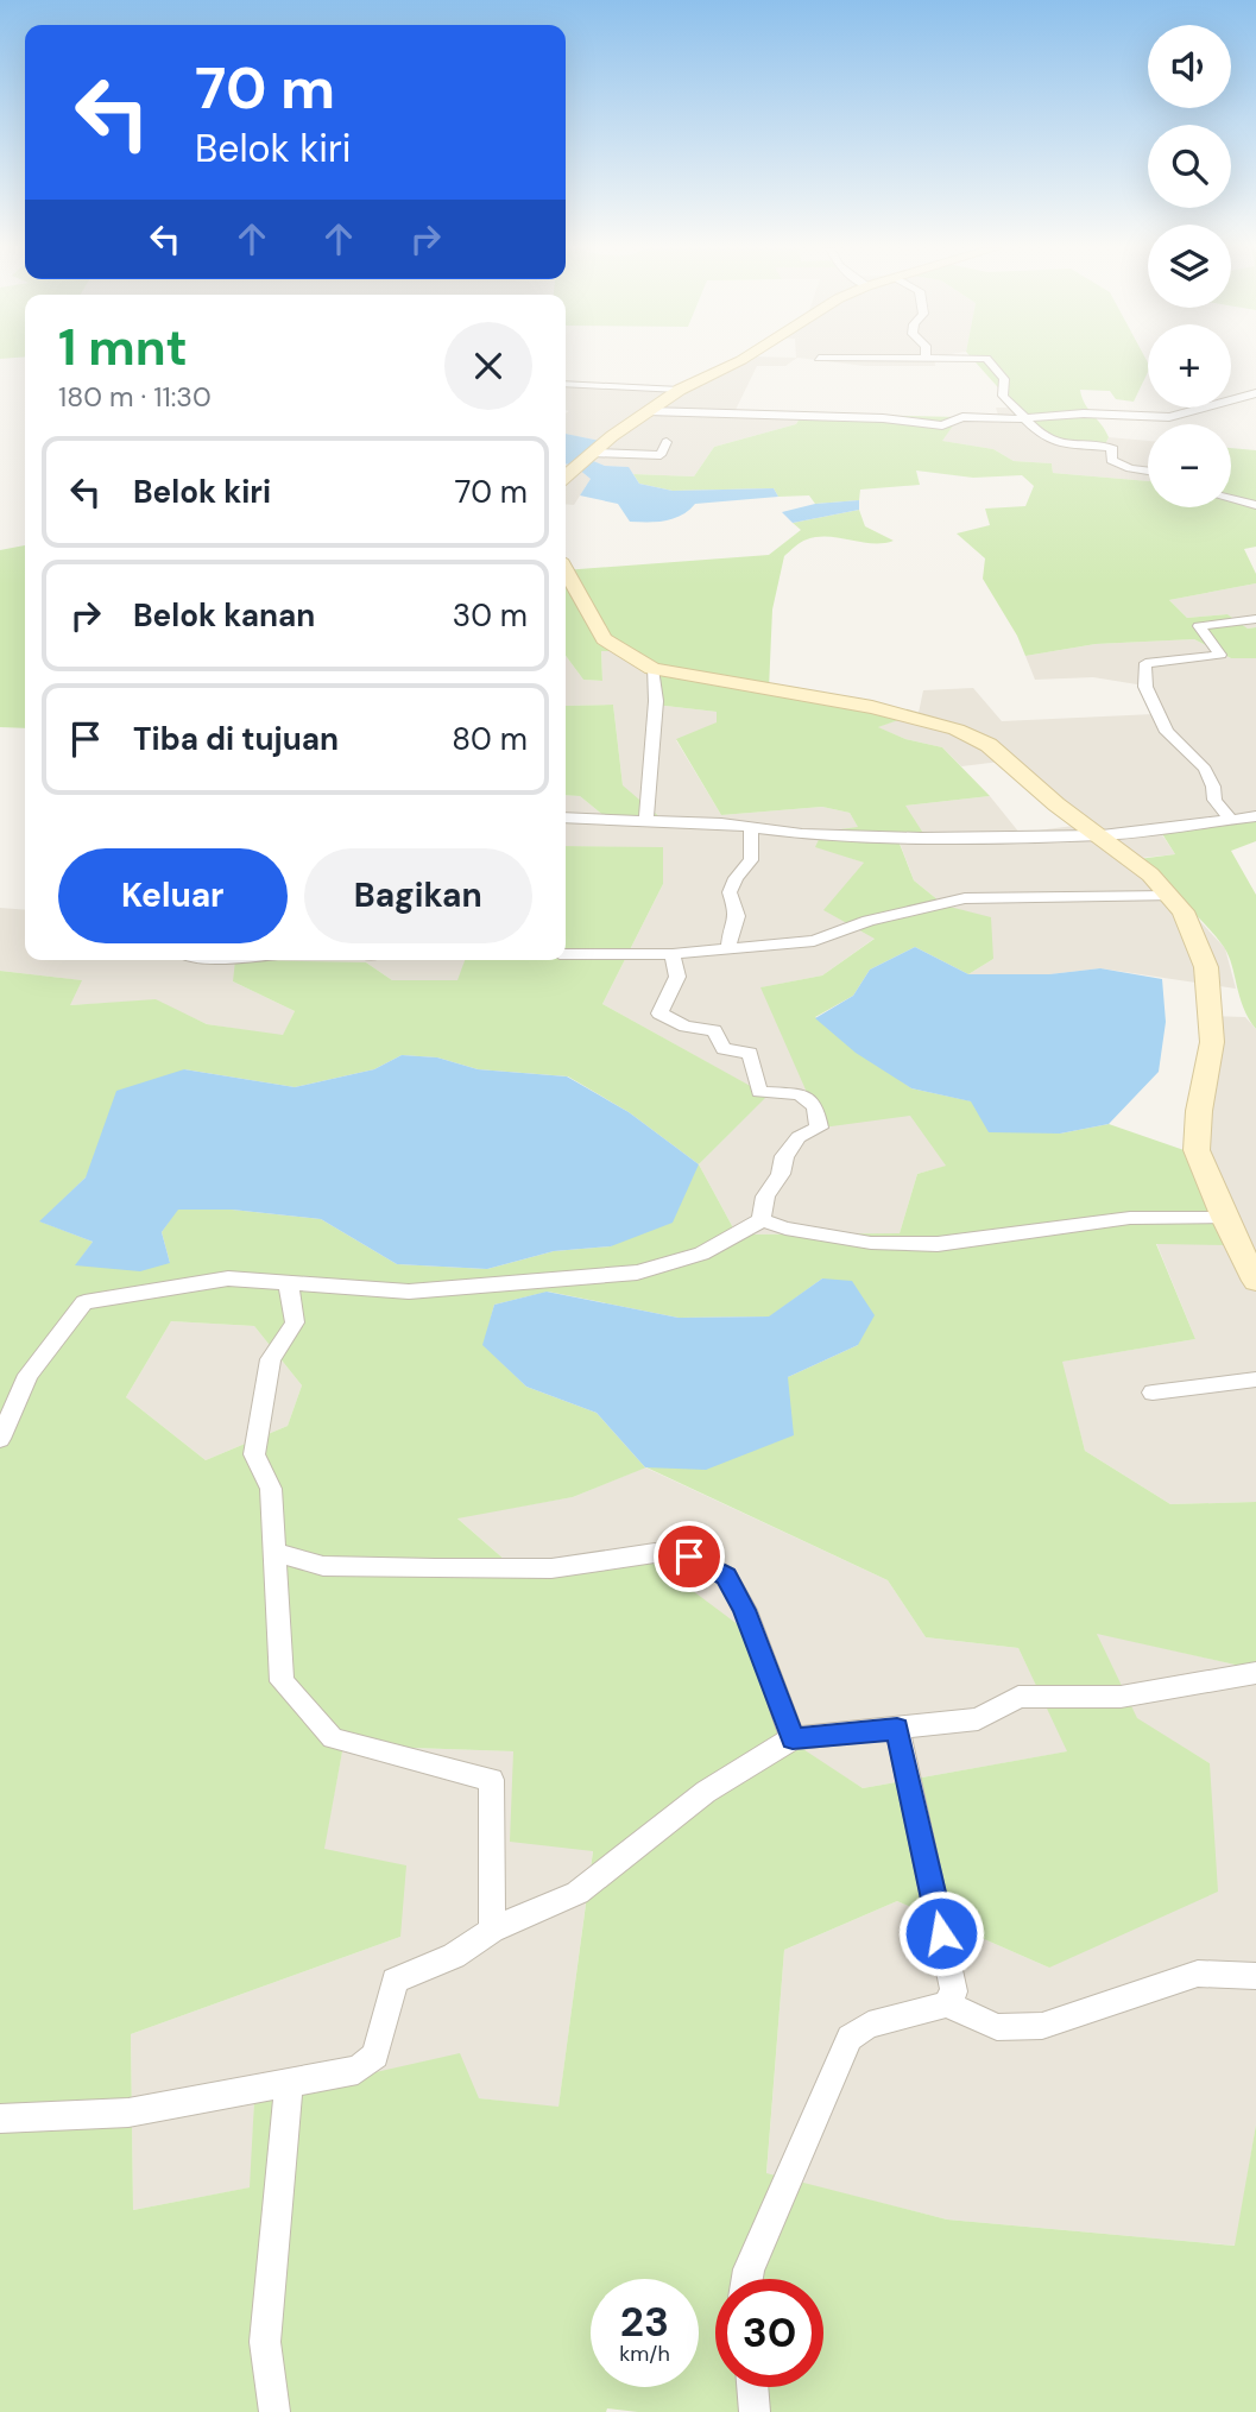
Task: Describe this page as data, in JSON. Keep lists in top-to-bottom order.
{
  "page": {
    "map_buttons": ["+", "−"],
    "turn": ["70 m", "Belok kiri"],
    "heading": ["1 mnt", "180 m · 11:30"],
    "list": [
      {
        "name": "Belok kiri",
        "value": "70 m"
      },
      {
        "name": "Belok kanan",
        "value": "30 m"
      },
      {
        "name": "Tiba di tujuan",
        "value": "80 m"
      }
    ],
    "buttons": ["Keluar", "Bagikan"],
    "speed": "23 km/h",
    "limit": "30"
  }
}
